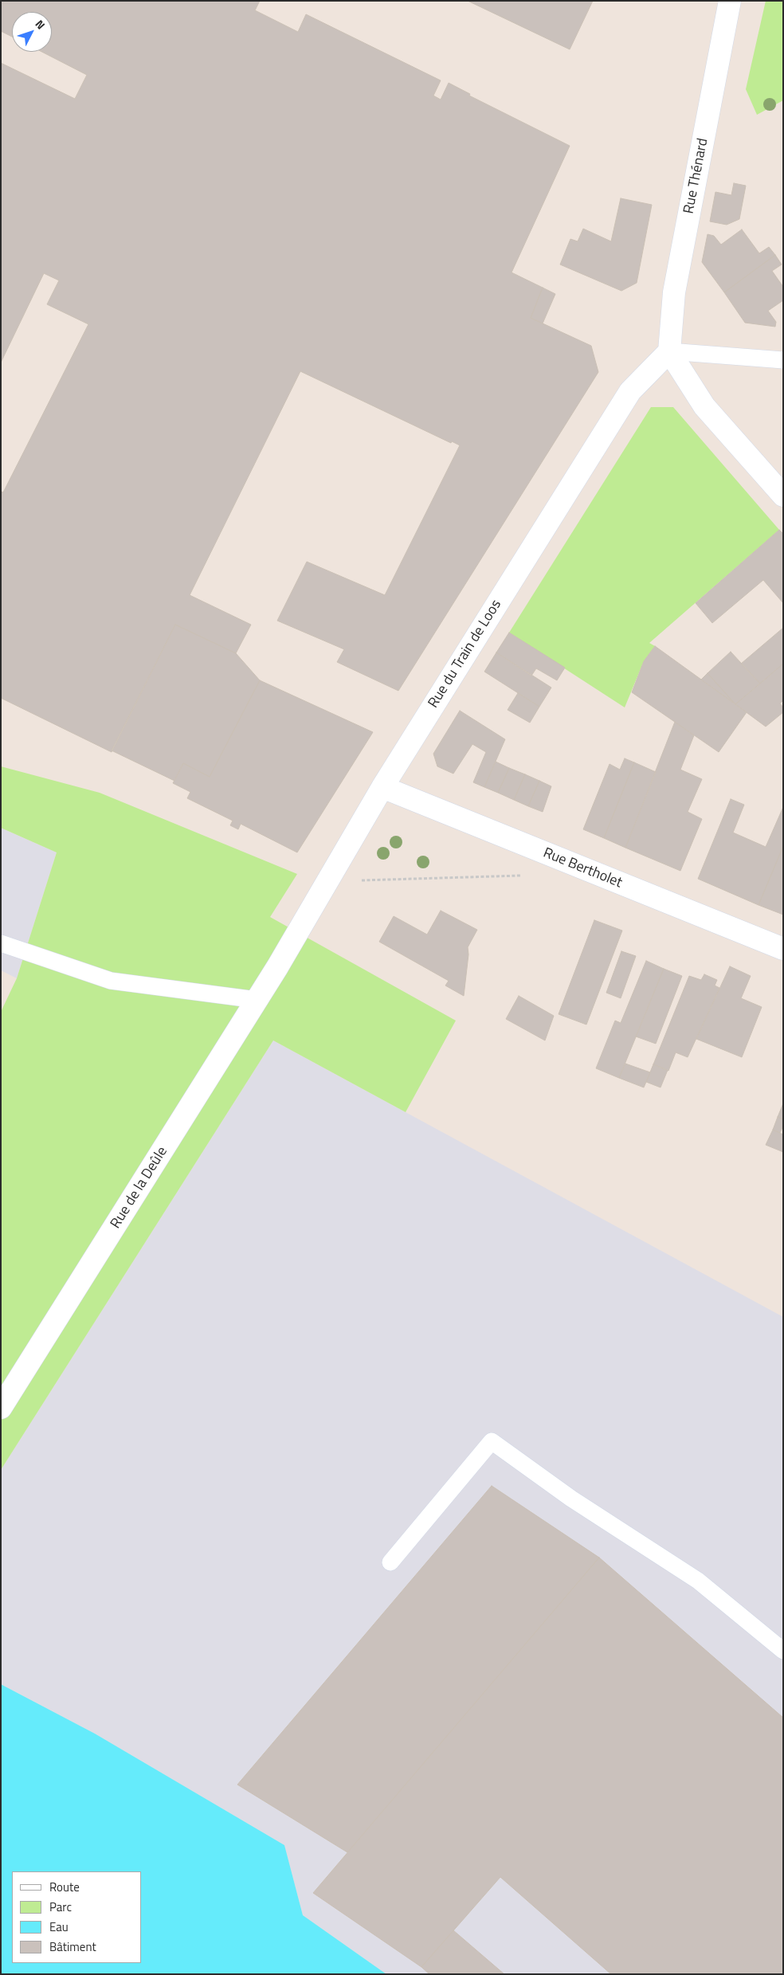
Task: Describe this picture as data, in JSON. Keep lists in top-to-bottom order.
{
  "streets": {
    "street": [
      "Rue Thénard",
      "Rue du Train de Loos",
      "Rue Bertholet",
      "Rue de la Deûle"
    ]
  },
  "crossings": [
    ["Rue Thénard", "Rue du Train de Loos"],
    ["Rue du Train de Loos", "Rue Bertholet"],
    ["Rue du Train de Loos", "Rue de la Deûle"]
  ],
  "legend": [
    "Route",
    "Parc",
    "Eau",
    "Bâtiment"
  ],
  "north": "top right"
}
